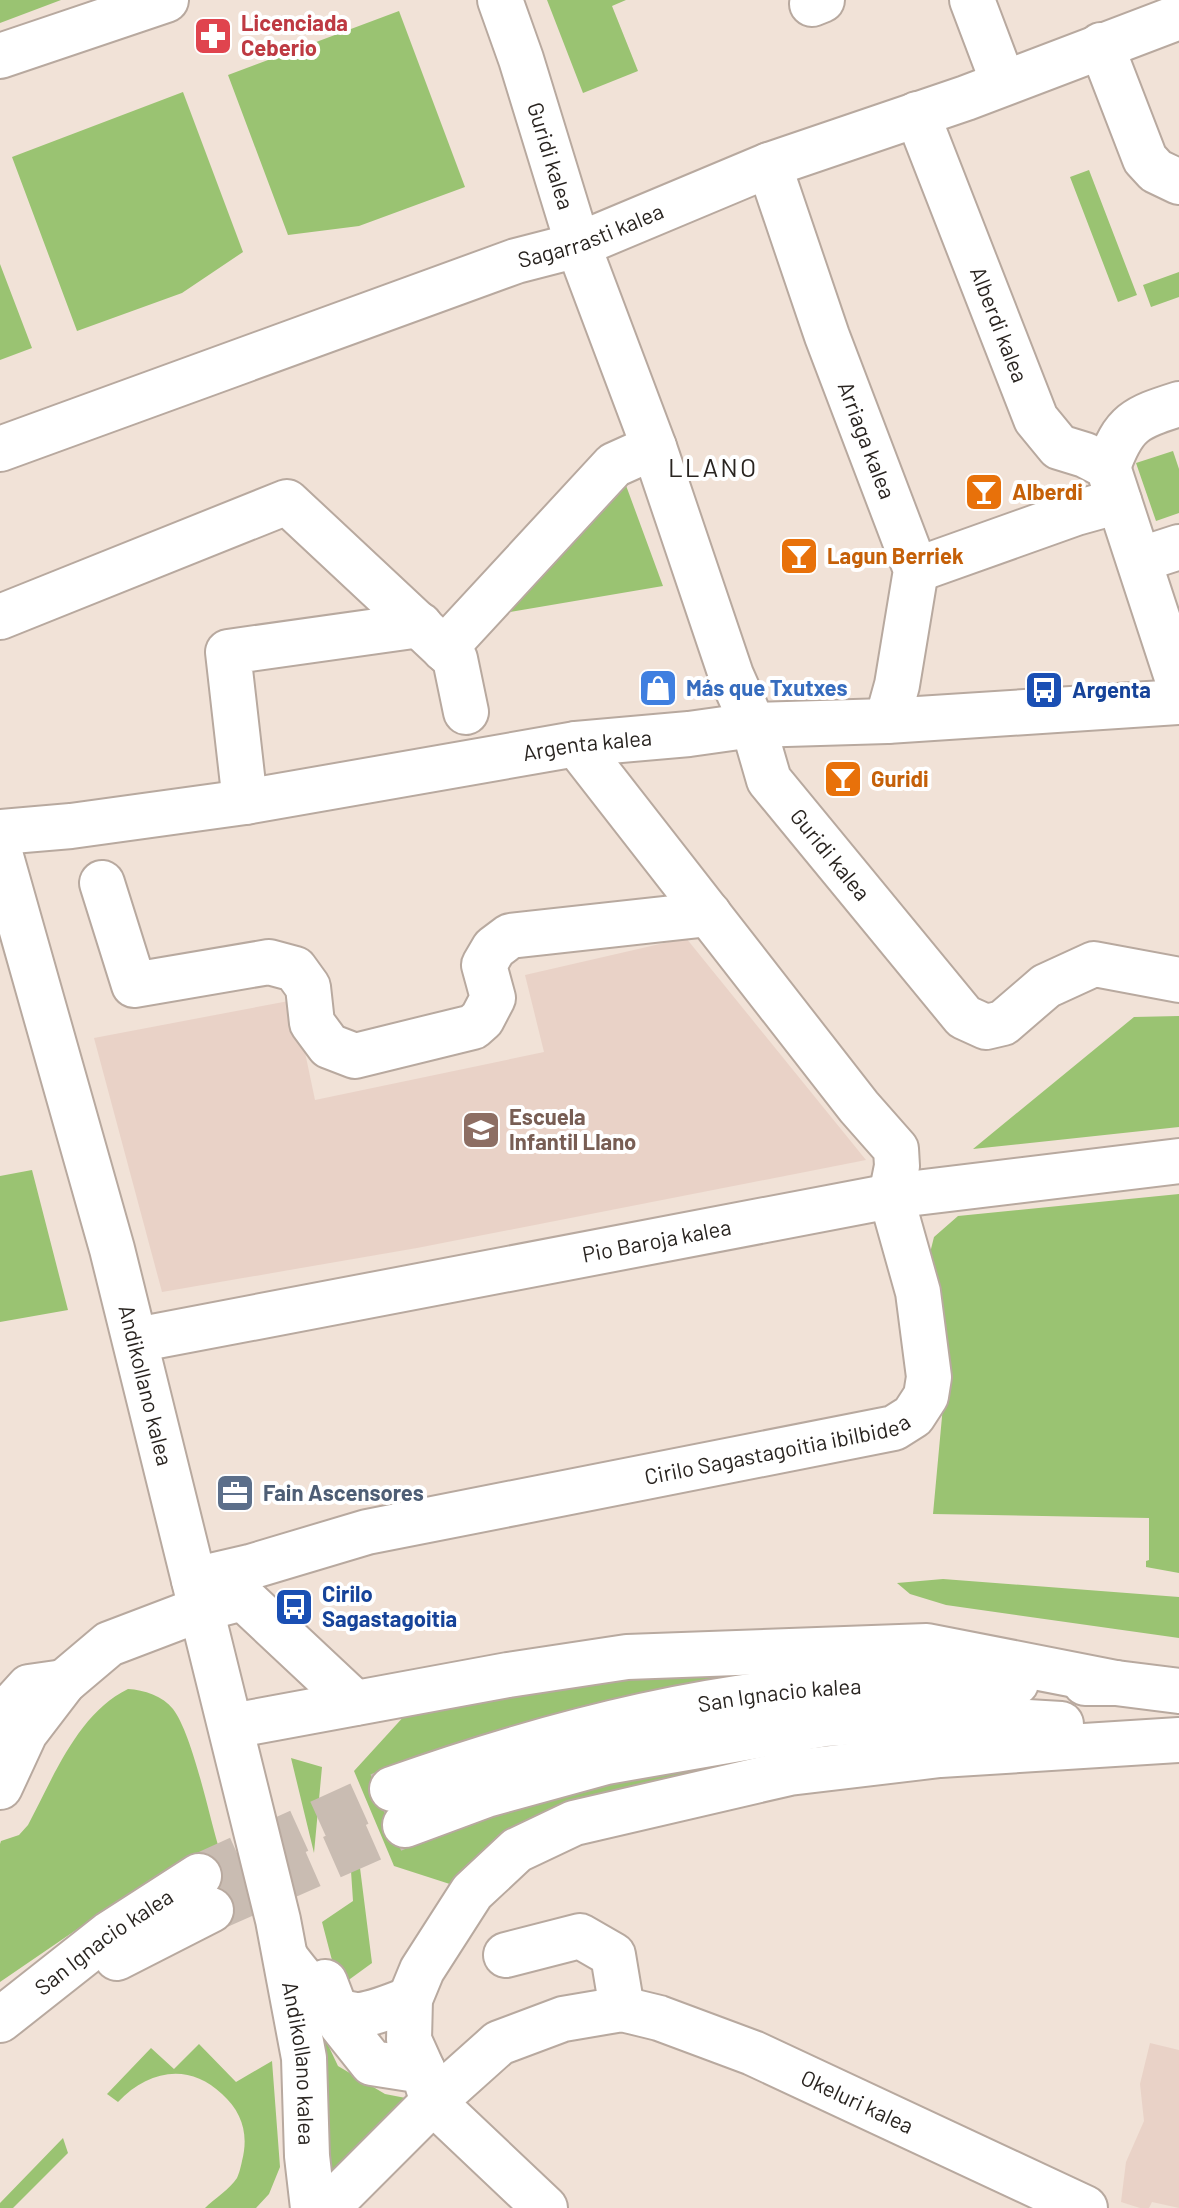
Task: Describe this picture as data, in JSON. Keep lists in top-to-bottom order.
{
  "streets": {
    "street": [
      "Guridi kalea",
      "Sagarrasti kalea",
      "Alberdi kalea",
      "Arriaga kalea",
      "Argenta kalea",
      "Pio Baroja kalea",
      "Andikollano kalea",
      "Cirilo Sagastagoitia ibilbidea",
      "San Ignacio kalea",
      "Okeluri kalea"
    ]
  },
  "crossings": [
    ["Guridi kalea", "Sagarrasti kalea"],
    ["Guridi kalea", "Argenta kalea"],
    ["Sagarrasti kalea", "Alberdi kalea"],
    ["Sagarrasti kalea", "Arriaga kalea"],
    ["Argenta kalea", "Cirilo Sagastagoitia ibilbidea"],
    ["Pio Baroja kalea", "Andikollano kalea"],
    ["Pio Baroja kalea", "Cirilo Sagastagoitia ibilbidea"],
    ["Andikollano kalea", "Cirilo Sagastagoitia ibilbidea"],
    ["Andikollano kalea", "Okeluri kalea"]
  ],
  "districts": ["LLANO"],
  "places": {
    "pharmacy": ["Licenciada Ceberio"],
    "bar": ["Alberdi", "Lagun Berriek", "Guridi"],
    "shop": ["Más que Txutxes"],
    "bus stop": ["Argenta", "Cirilo Sagastagoitia"],
    "school or university": ["Escuela Infantil Llano"],
    "office": ["Fain Ascensores"]
  }
}
